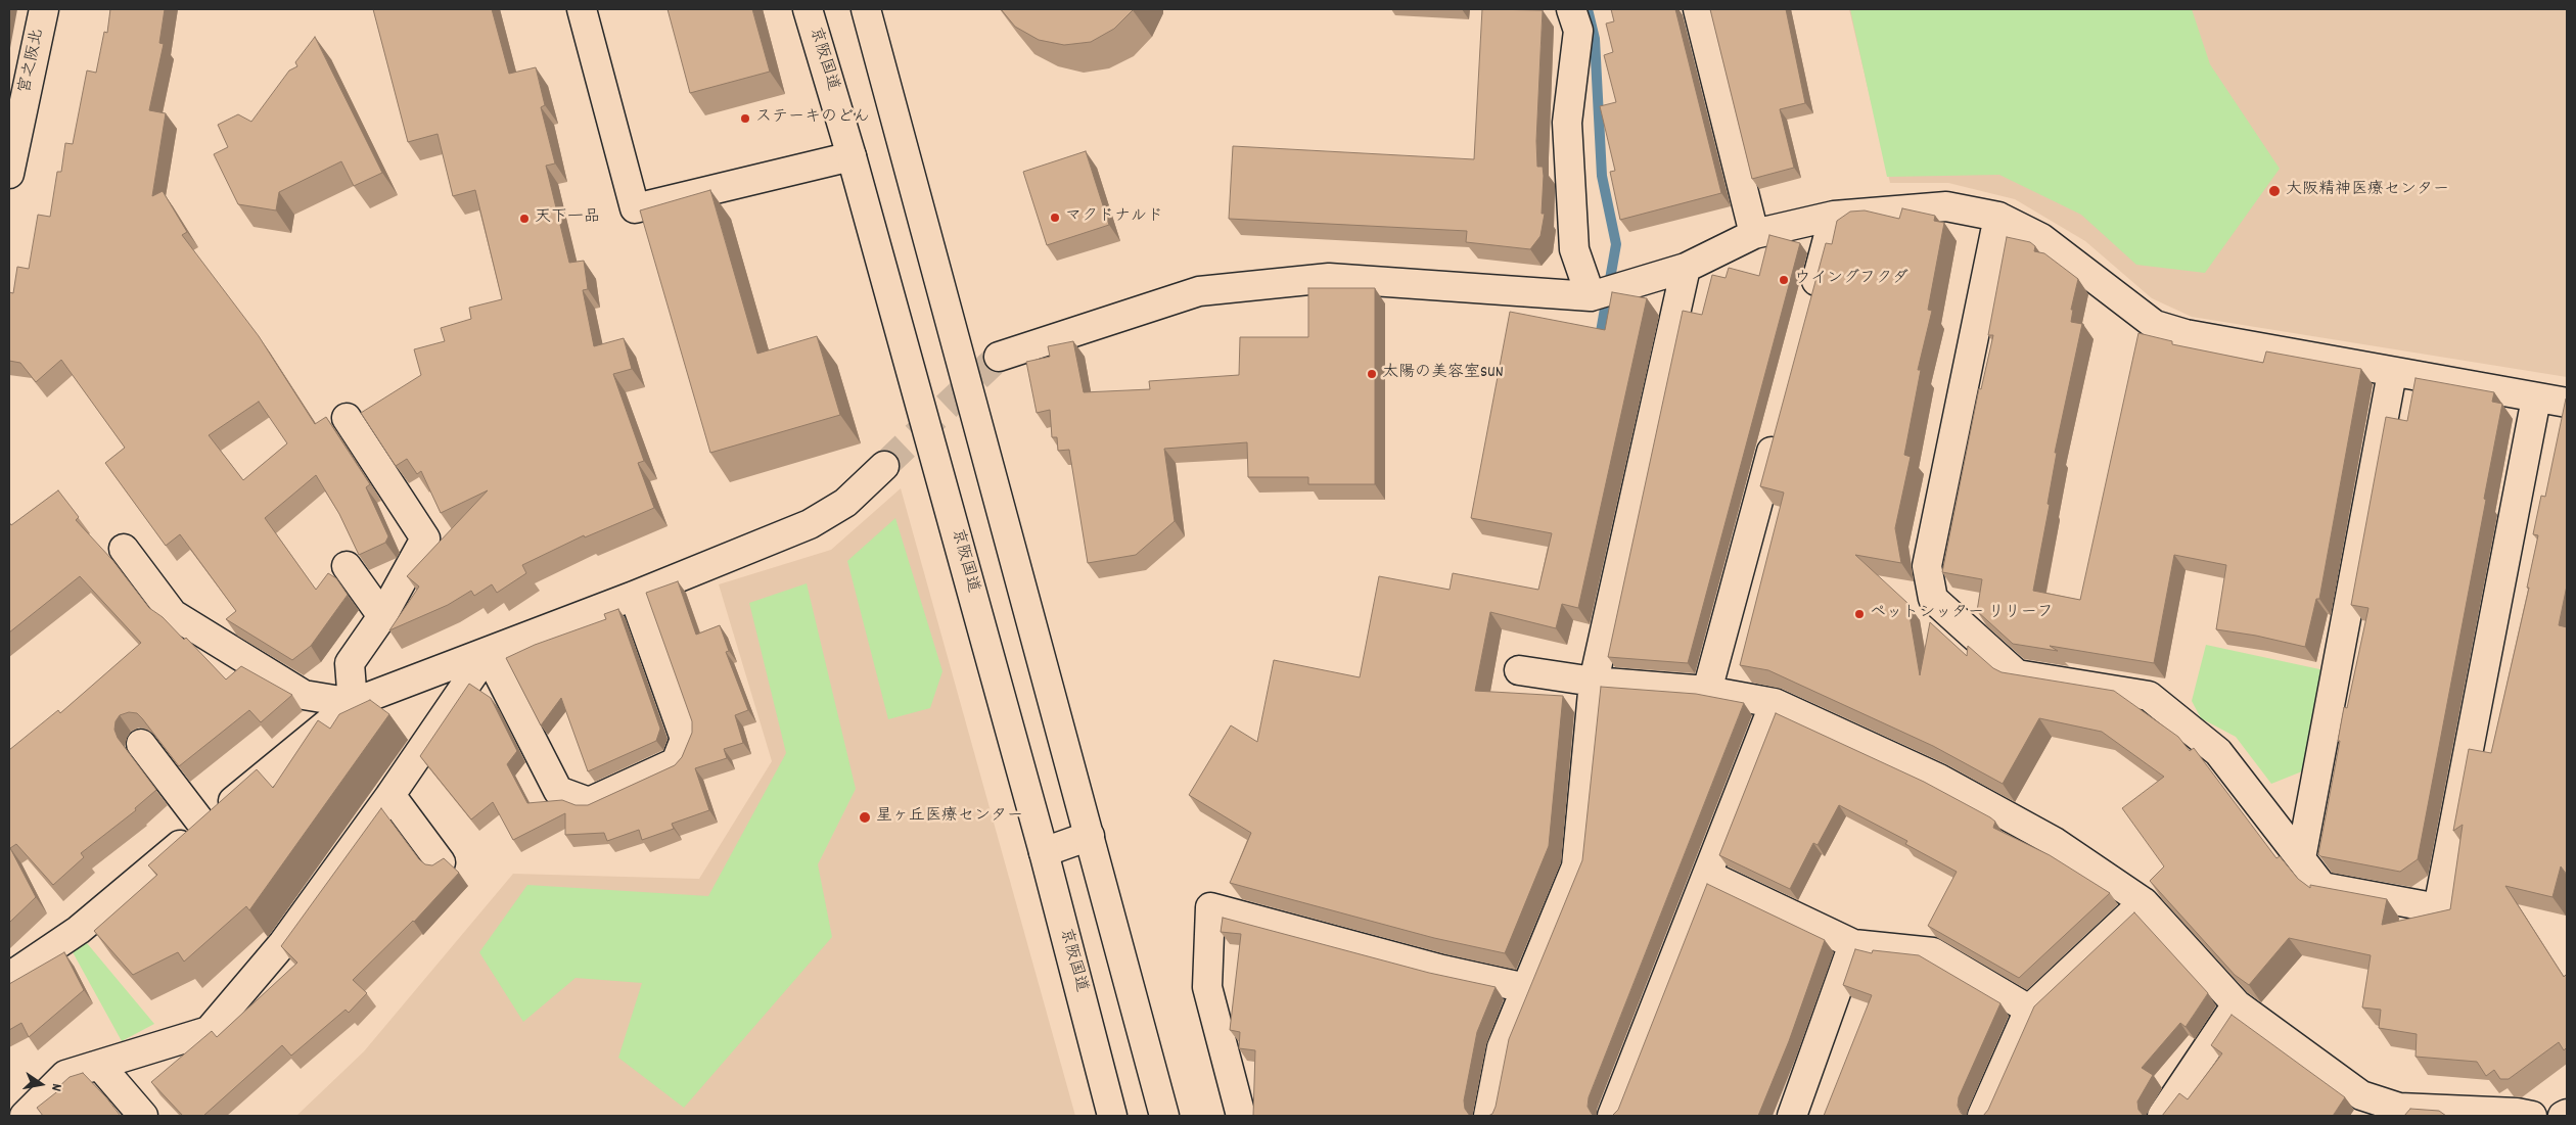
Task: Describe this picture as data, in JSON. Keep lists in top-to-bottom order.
{
  "streets": {
    "main road": ["京阪国道", "宮之阪北"]
  },
  "places": [
    "ステーキのどん",
    "大阪精神医療センター",
    "マクドナルド",
    "天下一品",
    "ウイングフクダ",
    "太陽の美容室SUN",
    "ペットシッター リリーフ",
    "星ヶ丘医療センター"
  ],
  "north": "right"
}
